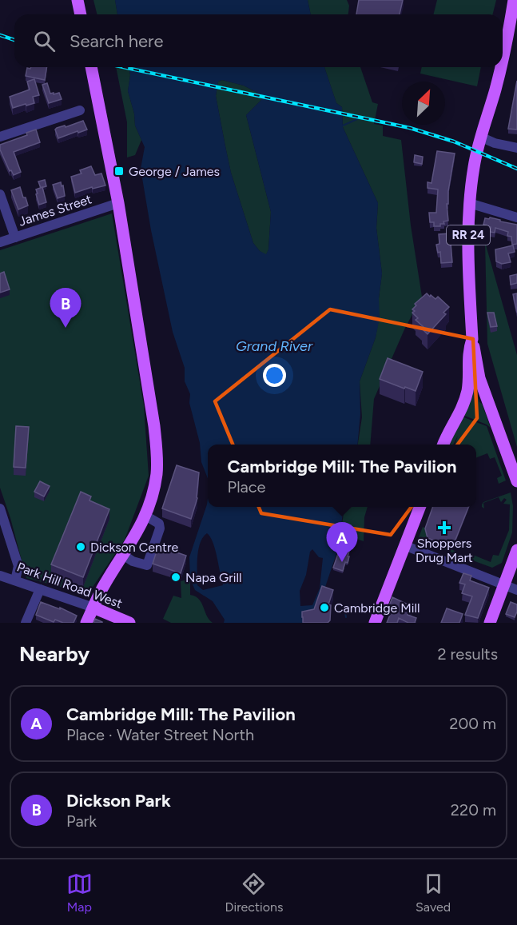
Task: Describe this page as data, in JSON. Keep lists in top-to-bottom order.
{
  "streets": {
    "main road": ["RR 24", "Park Hill Road West"],
    "street": ["James Street"]
  },
  "water": ["Grand River"],
  "places": {
    "transit": ["George / James"],
    "health": ["Shoppers Drug Mart"],
    "other": ["Dickson Centre", "Napa Grill", "Cambridge Mill"]
  },
  "north": "top right",
  "page": {
    "search": "Search here",
    "pins": ["B", "A"],
    "popup": ["Cambridge Mill: The Pavilion", "Place"],
    "heading": ["Nearby", "2 results"],
    "list": [
      {
        "mark": "A",
        "name": "Cambridge Mill: The Pavilion",
        "note": "Place · Water Street North",
        "value": "200 m"
      },
      {
        "mark": "B",
        "name": "Dickson Park",
        "note": "Park",
        "value": "220 m"
      }
    ],
    "nav": ["Map", "Directions", "Saved"]
  }
}
